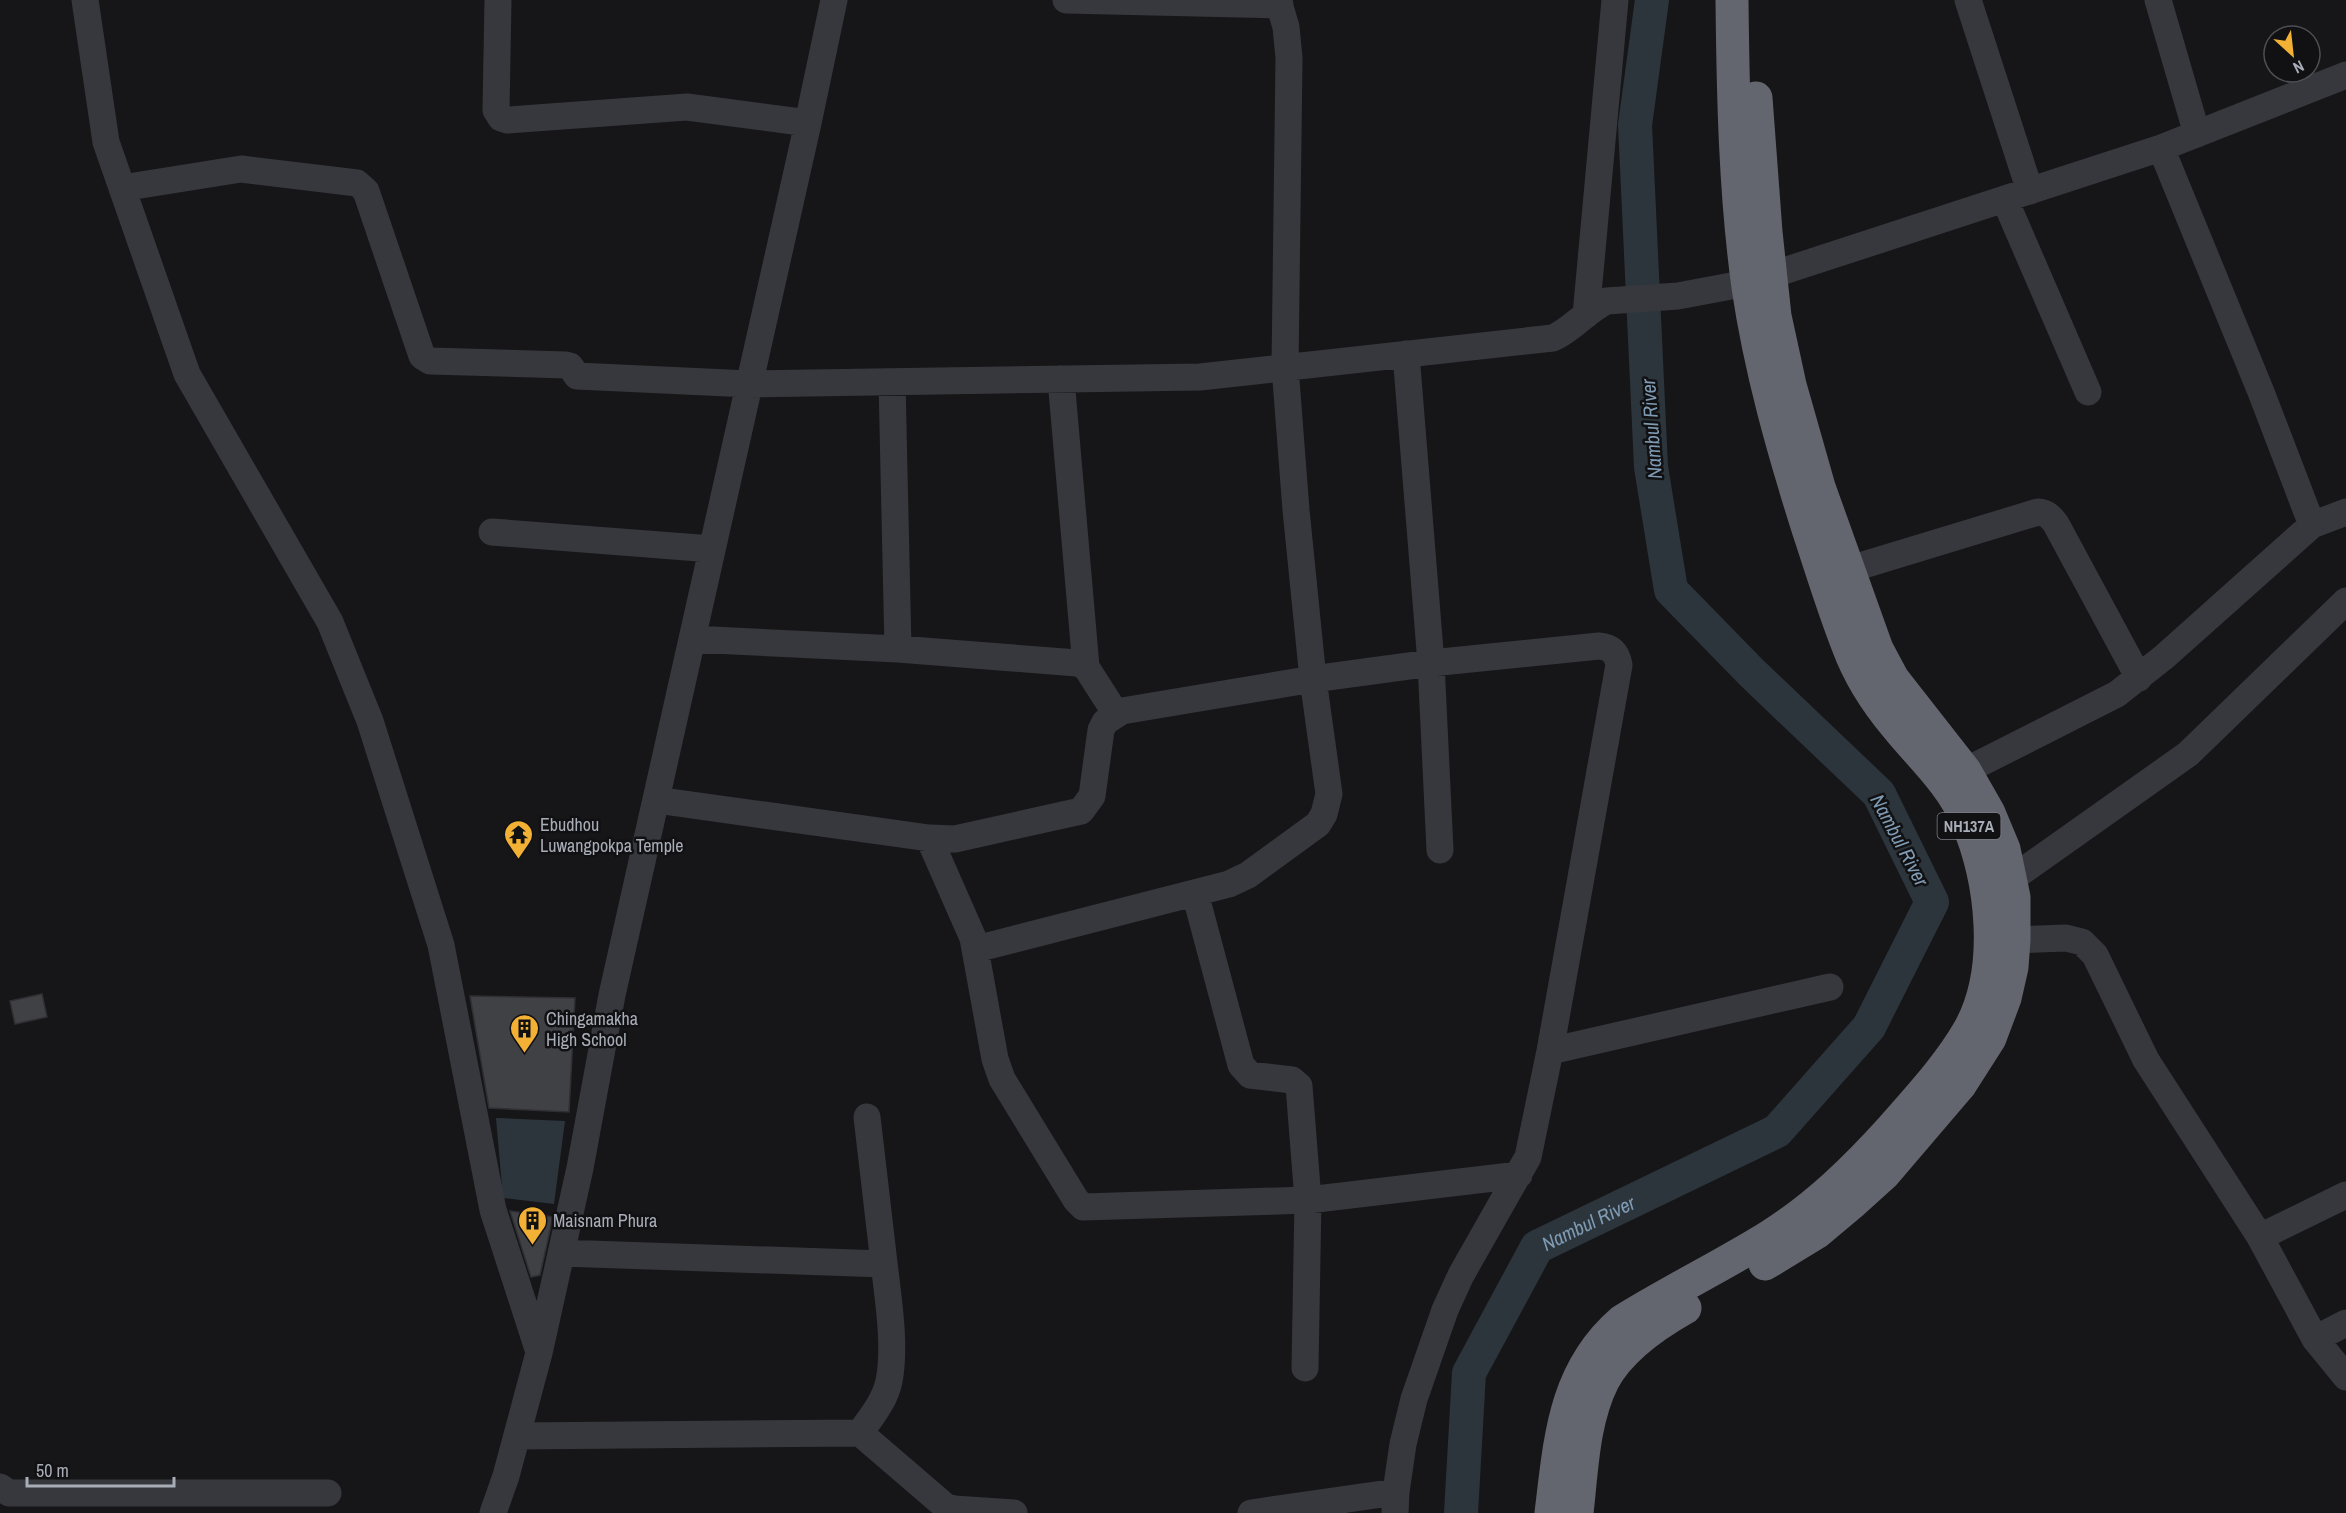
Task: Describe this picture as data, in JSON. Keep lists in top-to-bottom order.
{
  "streets": {
    "highway": ["NH137A"]
  },
  "water": ["Nambul River"],
  "places": {
    "temple": ["Ebudhou Luwangpokpa Temple"],
    "building": ["Chingamakha High School", "Maisnam Phura"]
  },
  "scale_bar": "50 m",
  "north": "bottom right"
}
